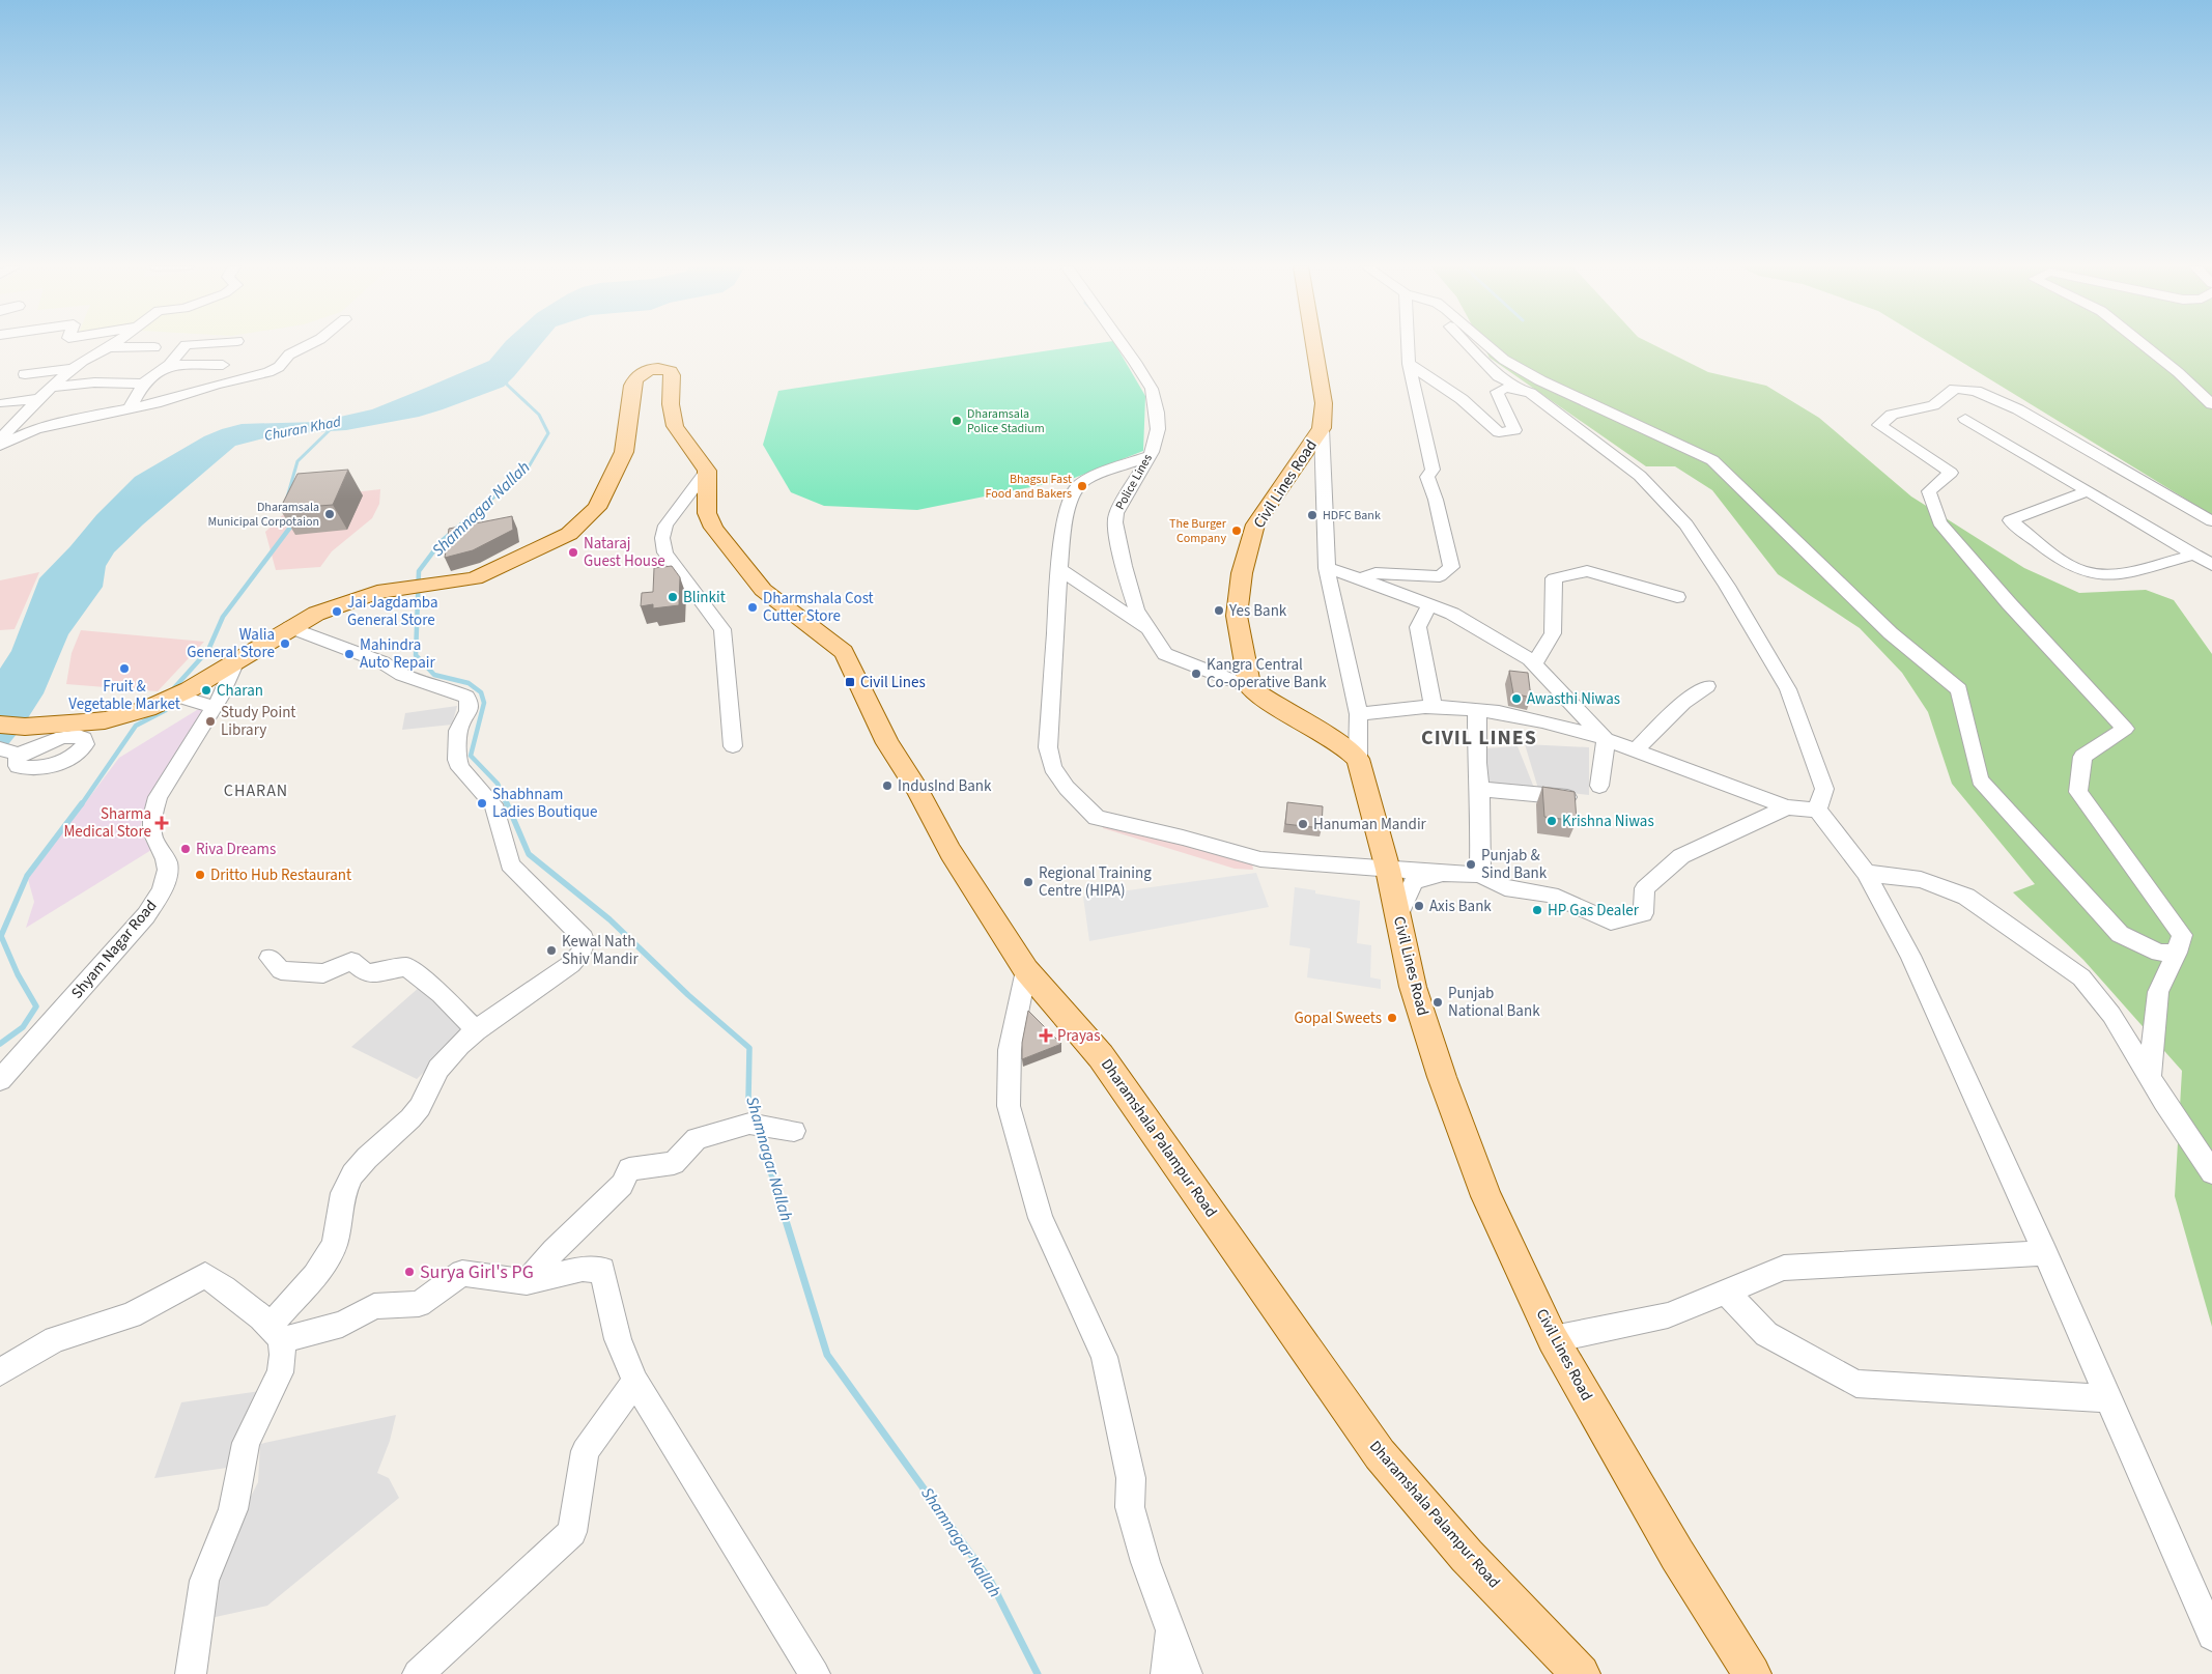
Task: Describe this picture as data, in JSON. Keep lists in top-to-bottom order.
{
  "streets": {
    "main road": ["Civil Lines Road", "Dharamshala Palampur Road"],
    "street": ["Police Lines", "Shyam Nagar Road"]
  },
  "crossings": [
    ["Police Lines", "Civil Lines Road"]
  ],
  "districts": ["CIVIL LINES", "CHARAN"],
  "water": ["Churan Khad", "Shamnagar Nallah"],
  "places": {
    "other": [
      "Dharamsala Police Stadium",
      "Bhagsu Fast Food and Bakers",
      "Dharamsala Municipal Corpotaion",
      "HDFC Bank",
      "The Burger Company",
      "Nataraj Guest House",
      "Blinkit",
      "Dharmshala Cost Cutter Store",
      "Yes Bank",
      "Jai Jagdamba General Store",
      "Walia General Store",
      "Mahindra Auto Repair",
      "Fruit & Vegetable Market",
      "Kangra Central Co-operative Bank",
      "Charan",
      "Awasthi Niwas",
      "Study Point Library",
      "IndusInd Bank",
      "Shabhnam Ladies Boutique",
      "Krishna Niwas",
      "Hanuman Mandir",
      "Riva Dreams",
      "Punjab & Sind Bank",
      "Dritto Hub Restaurant",
      "Regional Training Centre (HIPA)",
      "Axis Bank",
      "HP Gas Dealer",
      "Kewal Nath Shiv Mandir",
      "Punjab National Bank",
      "Gopal Sweets",
      "Surya Girl's PG"
    ],
    "transit": ["Civil Lines"],
    "health": ["Sharma Medical Store", "Prayas"]
  }
}
